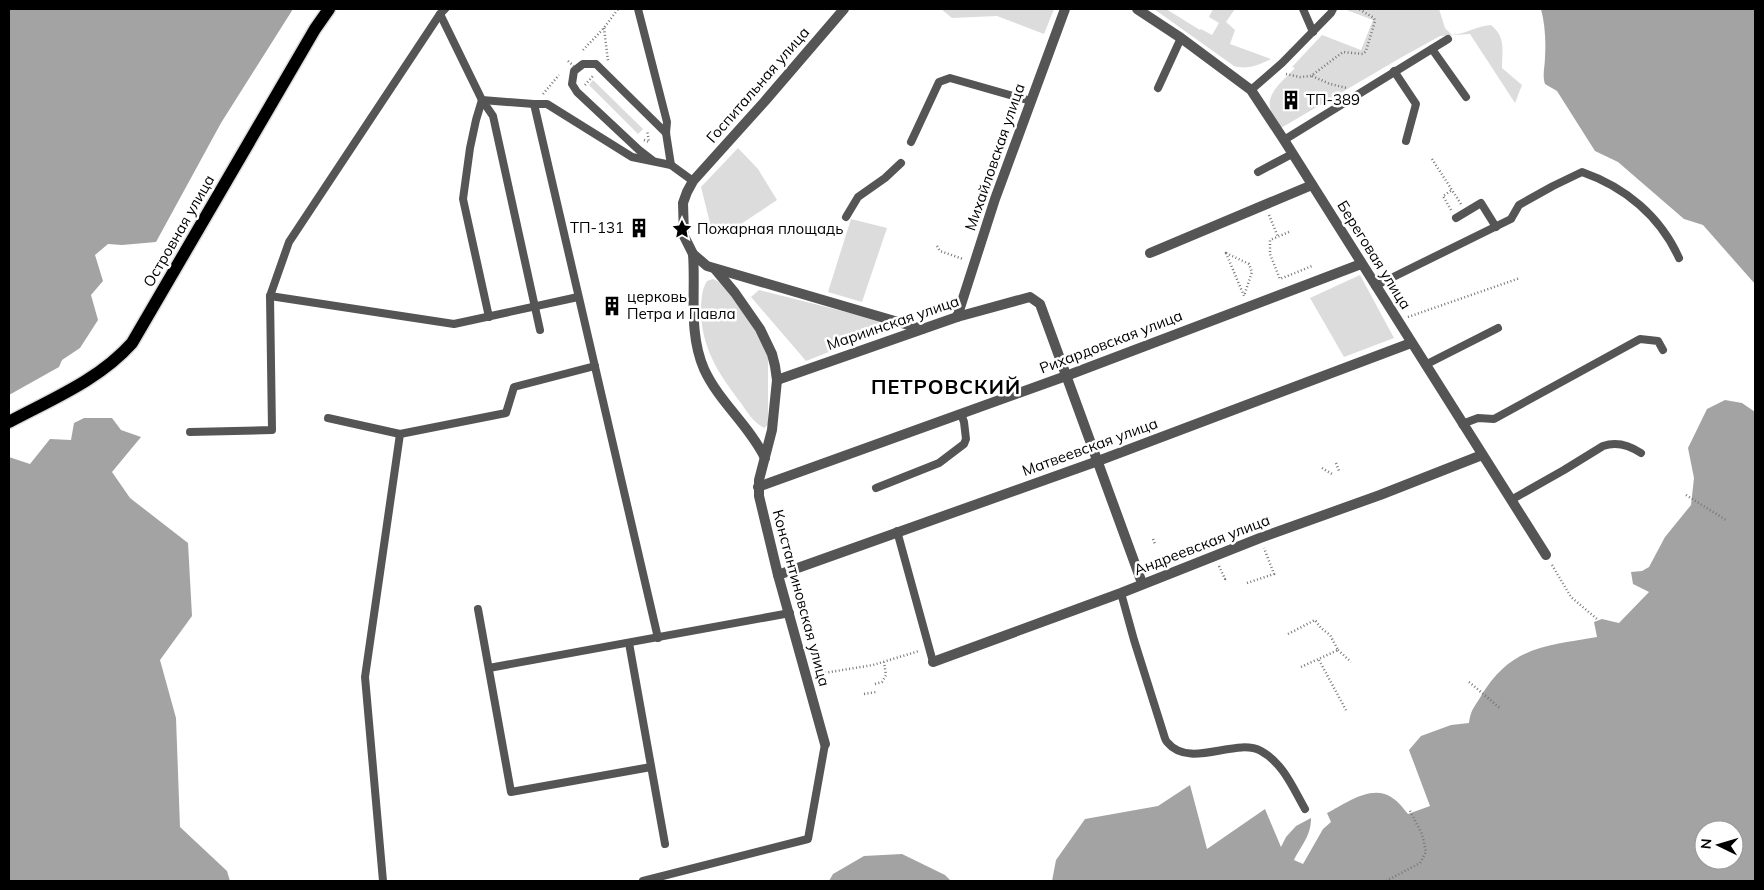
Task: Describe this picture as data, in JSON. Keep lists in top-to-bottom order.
{
  "streets": {
    "main road": ["Островная улица"],
    "street": [
      "Госпитальная улица",
      "Михайловская улица",
      "Береговая улица",
      "Мариинская улица",
      "Рихардовская улица",
      "Матвеевская улица",
      "Андреевская улица",
      "Константиновская улица"
    ]
  },
  "crossings": [
    ["Михайловская улица", "Мариинская улица"],
    ["Береговая улица", "Рихардовская улица"],
    ["Береговая улица", "Матвеевская улица"],
    ["Береговая улица", "Андреевская улица"],
    ["Мариинская улица", "Рихардовская улица"],
    ["Мариинская улица", "Константиновская улица"],
    ["Рихардовская улица", "Константиновская улица"],
    ["Матвеевская улица", "Константиновская улица"]
  ],
  "districts": ["ПЕТРОВСКИЙ"],
  "places": {
    "building": ["ТП-389", "ТП-131", "церковь Петра и Павла"],
    "place": ["Пожарная площадь"]
  },
  "north": "left"
}
